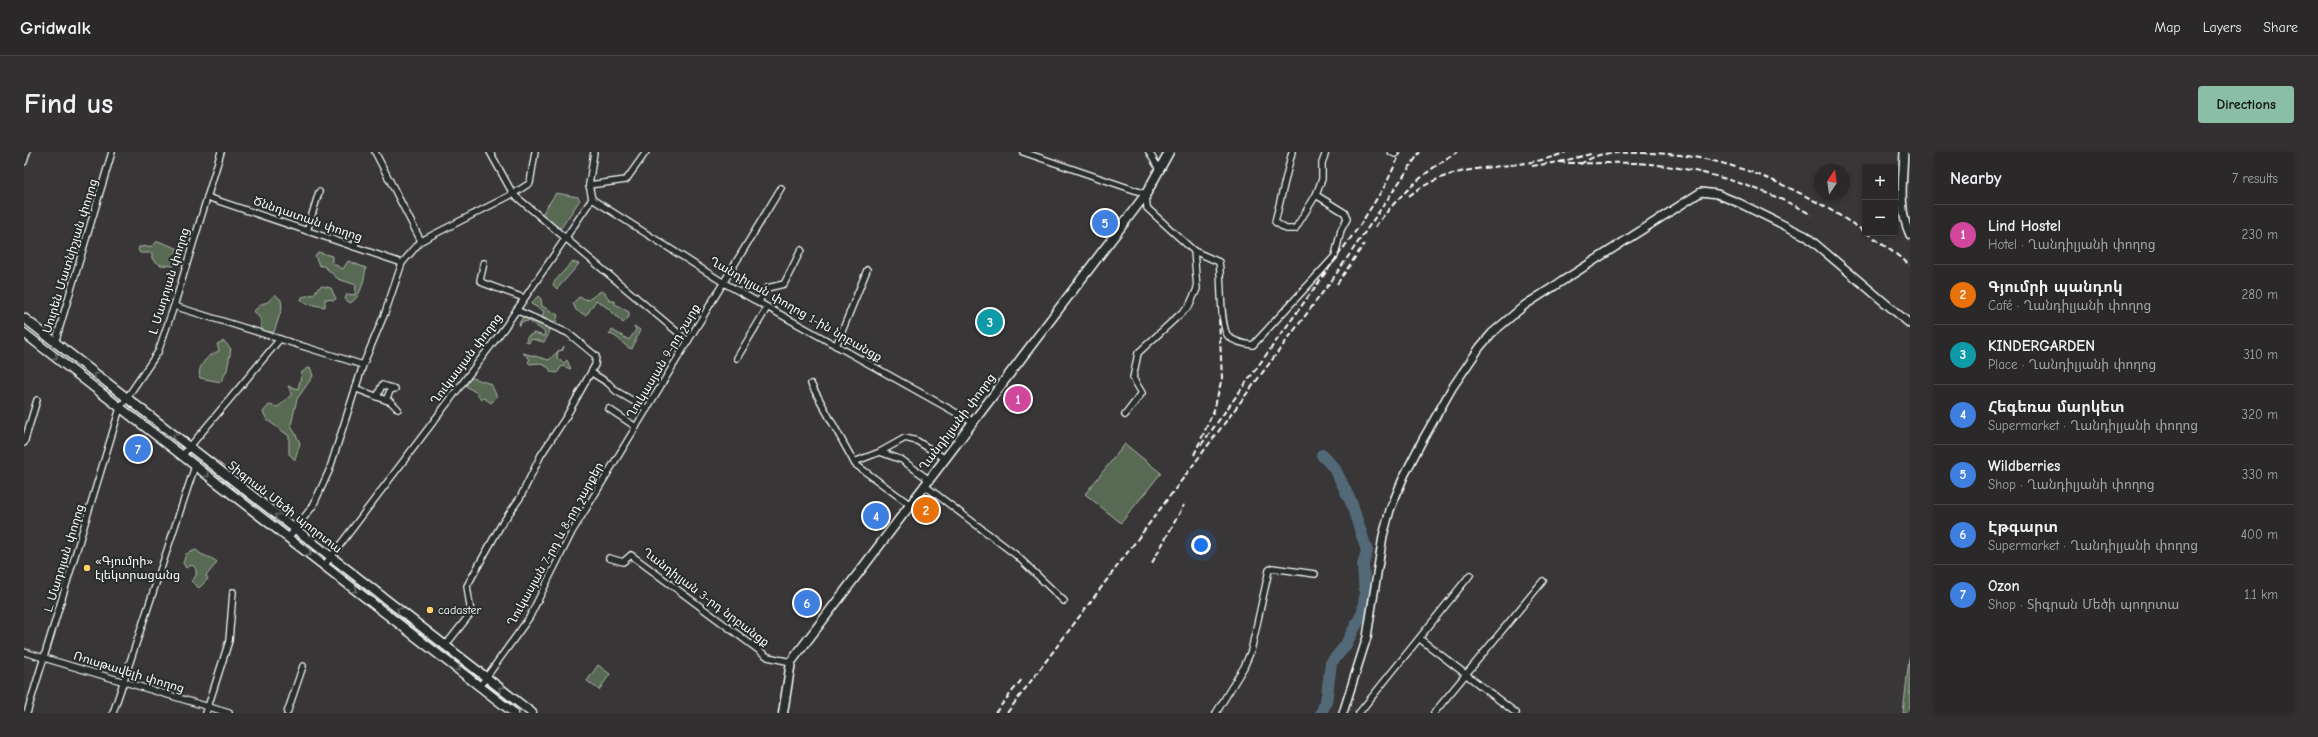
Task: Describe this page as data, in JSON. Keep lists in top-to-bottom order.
{
  "streets": {
    "main road": ["Ղանդիլյանի փողոց", "Տիգրան Մեծի պողոտա"],
    "street": [
      "Ծննդատան փողոց",
      "Սուրեն Մատնիշյան փողոց",
      "Լ. Մադոյան փողոց",
      "Ղանդիլյան փողոց 1-ին նրբանցք",
      "Ղուկասյան փողոց",
      "Ղուկասյան 9-րդ շարք",
      "Ղուկասյան 7-րդ և 8-րդ շարքեր",
      "L. Մադոյան փողոց",
      "Ղանդիլյան 3-րդ նրբանցք",
      "Ռուսթավելի փողոց"
    ]
  },
  "crossings": [
    ["Ծննդատան փողոց", "Լ. Մադոյան փողոց"],
    ["Սուրեն Մատնիշյան փողոց", "Տիգրան Մեծի պողոտա"],
    ["Լ. Մադոյան փողոց", "Տիգրան Մեծի պողոտա"],
    ["Լ. Մադոյան փողոց", "L. Մադոյան փողոց"],
    ["Ղանդիլյան փողոց 1-ին նրբանցք", "Ղուկասյան փողոց"],
    ["Ղանդիլյան փողոց 1-ին նրբանցք", "Ղուկասյան 9-րդ շարք"],
    ["Ղանդիլյան փողոց 1-ին նրբանցք", "Ղանդիլյանի փողոց"],
    ["Ղուկասյան փողոց", "Տիգրան Մեծի պողոտա"],
    ["Ղուկասյան 9-րդ շարք", "Ղուկասյան 7-րդ և 8-րդ շարքեր"],
    ["Ղանդիլյանի փողոց", "Ղանդիլյան 3-րդ նրբանցք"],
    ["Տիգրան Մեծի պողոտա", "Ղուկասյան 7-րդ և 8-րդ շարքեր"],
    ["Տիգրան Մեծի պողոտա", "L. Մադոյան փողոց"],
    ["L. Մադոյան փողոց", "Ռուսթավելի փողոց"]
  ],
  "places": ["«Գյումրի» էլեկտրացանց", "cadaster"],
  "north": "top",
  "page": {
    "header": "Gridwalk",
    "nav": ["Map", "Layers", "Share"],
    "buttons": "Directions",
    "title": "Find us",
    "heading": ["Nearby", "7 results"],
    "map_buttons": ["+", "−"],
    "list": [
      {
        "mark": "1",
        "name": "Lind Hostel",
        "note": "Hotel · Ղանդիլյանի փողոց",
        "value": "230 m"
      },
      {
        "mark": "2",
        "name": "Գյումրի պանդոկ",
        "note": "Café · Ղանդիլյանի փողոց",
        "value": "280 m"
      },
      {
        "mark": "3",
        "name": "KINDERGARDEN",
        "note": "Place · Ղանդիլյանի փողոց",
        "value": "310 m"
      },
      {
        "mark": "4",
        "name": "Հեգեռա մարկետ",
        "note": "Supermarket · Ղանդիլյանի փողոց",
        "value": "320 m"
      },
      {
        "mark": "5",
        "name": "Wildberries",
        "note": "Shop · Ղանդիլյանի փողոց",
        "value": "330 m"
      },
      {
        "mark": "6",
        "name": "Էթգարտ",
        "note": "Supermarket · Ղանդիլյանի փողոց",
        "value": "400 m"
      },
      {
        "mark": "7",
        "name": "Ozon",
        "note": "Shop · Տիգրան Մեծի պողոտա",
        "value": "1.1 km"
      }
    ],
    "pins": [
      "5",
      "3",
      "1",
      "7",
      "2",
      "4",
      "6"
    ]
  }
}
